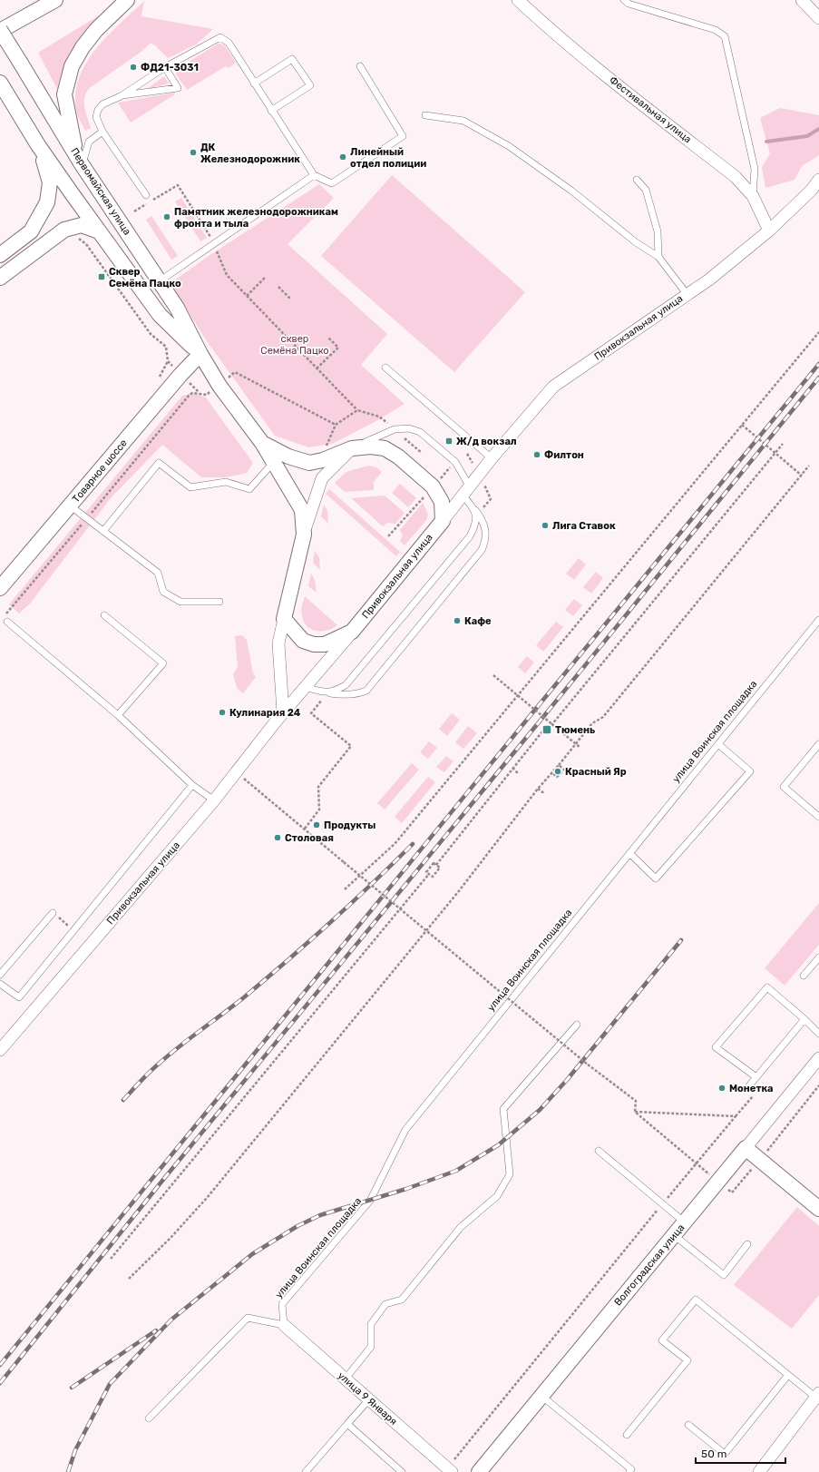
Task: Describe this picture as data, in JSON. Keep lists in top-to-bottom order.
{
  "streets": {
    "street": [
      "Фестивальная улица",
      "Первомайская улица",
      "Привокзальная улица",
      "Товарное шоссе",
      "Волгоградская улица",
      "улица 9 Января"
    ],
    "lane": ["улица Воинская площадка"]
  },
  "crossings": [
    ["Фестивальная улица", "Привокзальная улица"],
    ["Первомайская улица", "Привокзальная улица"],
    ["Первомайская улица", "Товарное шоссе"],
    ["улица Воинская площадка", "улица 9 Января"]
  ],
  "parks": ["сквер Семёна Пацко"],
  "places": {
    "other": [
      "ФД21-3031",
      "ДК Железнодорожник",
      "Линейный отдел полиции",
      "Памятник железнодорожникам фронта и тыла",
      "Филтон",
      "Лига Ставок",
      "Кафе",
      "Кулинария 24",
      "Красный Яр",
      "Продукты",
      "Столовая",
      "Монетка"
    ],
    "transit": ["Сквер Семёна Пацко", "Ж/д вокзал", "Тюмень"]
  },
  "scale_bar": "50 m"
}
